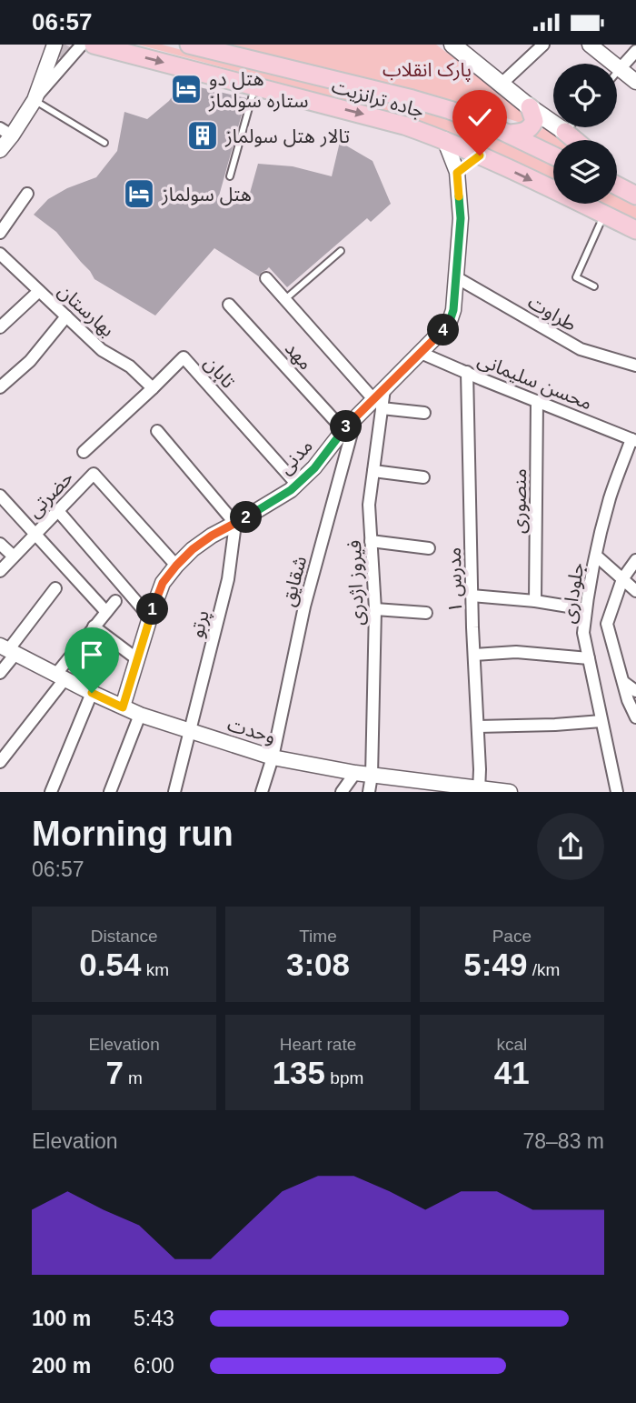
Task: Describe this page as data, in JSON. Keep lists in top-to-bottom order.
{
  "streets": {
    "main road": ["جاده ترانزیت"],
    "street": [
      "بهارستان",
      "طراوت",
      "مهد",
      "تابان",
      "محسن سلیمانی",
      "مدنی",
      "حضرتی",
      "منصوری",
      "مدرس ۱",
      "شقایق",
      "فیروز اژدری",
      "جلوداری",
      "پرتو",
      "وحدت"
    ]
  },
  "crossings": [
    ["جاده ترانزیت", "مدنی"],
    ["بهارستان", "تابان"],
    ["طراوت", "مدنی"],
    ["مهد", "مدنی"],
    ["تابان", "مدنی"],
    ["محسن سلیمانی", "مدنی"],
    ["محسن سلیمانی", "منصوری"],
    ["محسن سلیمانی", "مدرس ۱"],
    ["محسن سلیمانی", "جلوداری"],
    ["مدنی", "حضرتی"],
    ["مدنی", "شقایق"],
    ["مدنی", "فیروز اژدری"],
    ["مدنی", "پرتو"],
    ["مدنی", "وحدت"],
    ["مدرس ۱", "وحدت"],
    ["شقایق", "وحدت"],
    ["فیروز اژدری", "وحدت"],
    ["پرتو", "وحدت"]
  ],
  "parks": ["پارک انقلاب"],
  "places": {
    "hotel": ["هتل دو ستاره سولماز", "هتل سولماز"],
    "building": ["تالار هتل سولماز"]
  },
  "page": {
    "status": "06:57",
    "pins": [
      "4",
      "3",
      "2",
      "1"
    ],
    "heading": ["Morning run", "06:57"],
    "stats": [
      ["Distance", "0.54 km"],
      ["Time", "3:08"],
      ["Pace", "5:49 /km"],
      ["Elevation", "7 m"],
      ["Heart rate", "135 bpm"],
      ["kcal", "41"]
    ],
    "chart": ["Elevation", "78–83 m"],
    "list": [
      {
        "name": "100 m",
        "note": "5:43"
      },
      {
        "name": "200 m",
        "note": "6:00"
      }
    ]
  }
}
